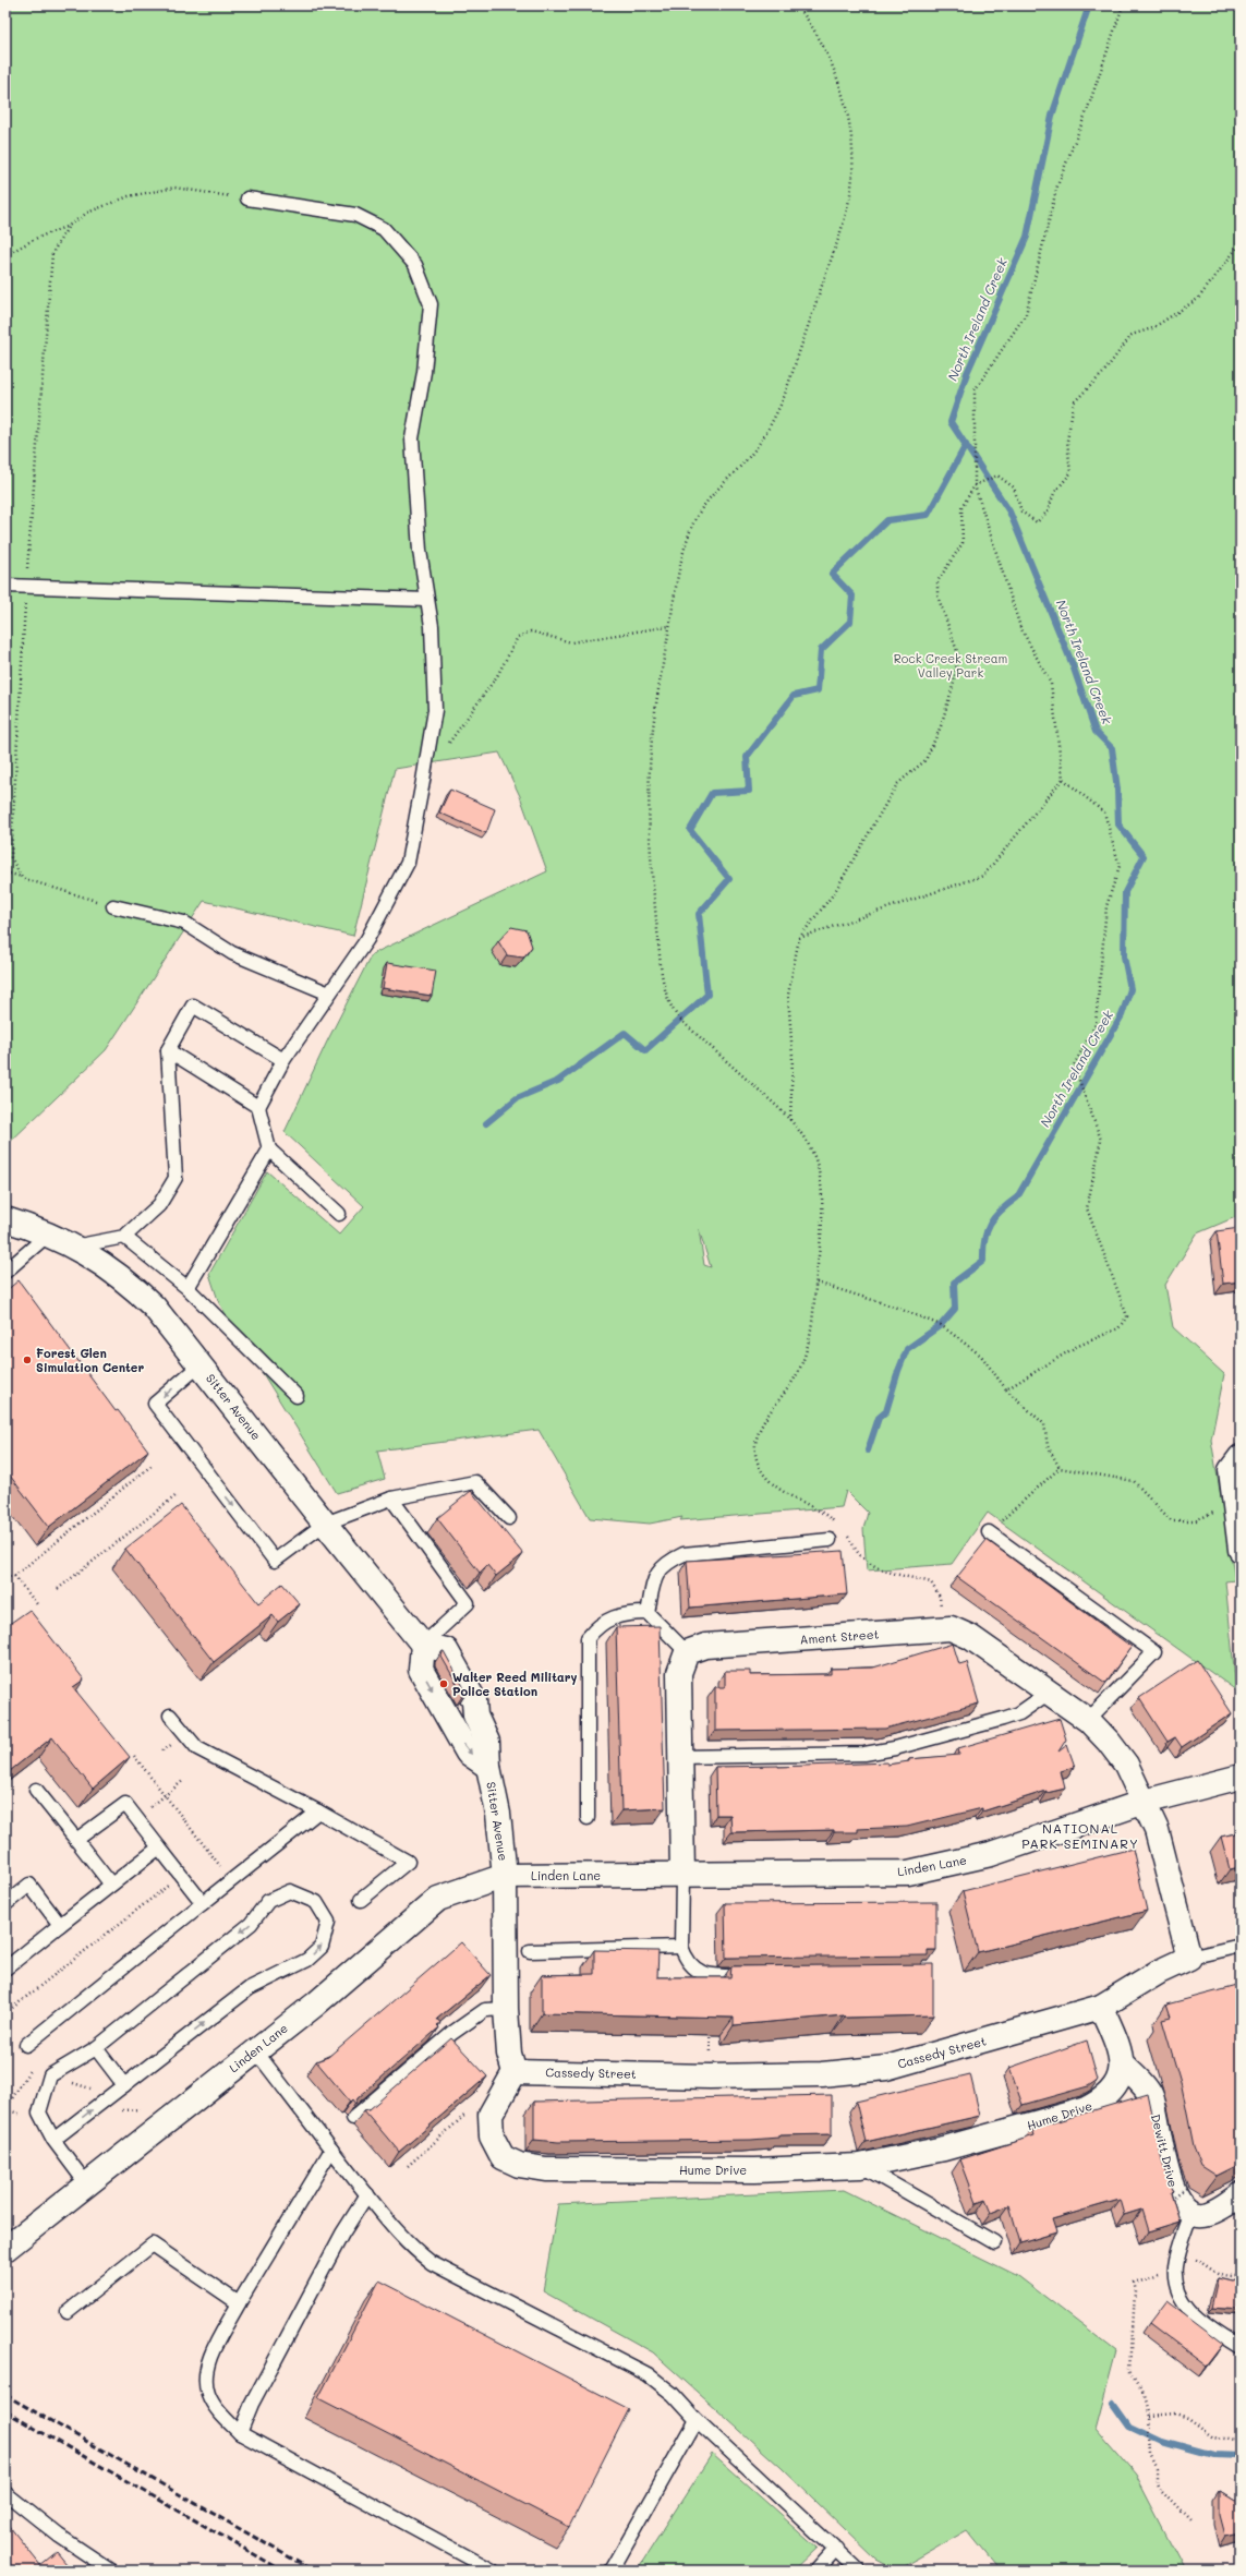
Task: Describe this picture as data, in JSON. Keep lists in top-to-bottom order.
{
  "streets": {
    "street": [
      "Sitter Avenue",
      "Ament Street",
      "Linden Lane",
      "Cassedy Street",
      "Hume Drive",
      "Dewitt Drive"
    ]
  },
  "crossings": [
    ["Sitter Avenue", "Linden Lane"],
    ["Ament Street", "Linden Lane"],
    ["Cassedy Street", "Hume Drive"],
    ["Hume Drive", "Dewitt Drive"]
  ],
  "districts": ["NATIONAL PARK SEMINARY"],
  "water": ["North Ireland Creek"],
  "parks": ["Rock Creek Stream Valley Park"],
  "places": ["Forest Glen Simulation Center", "Walter Reed Military Police Station"]
}
